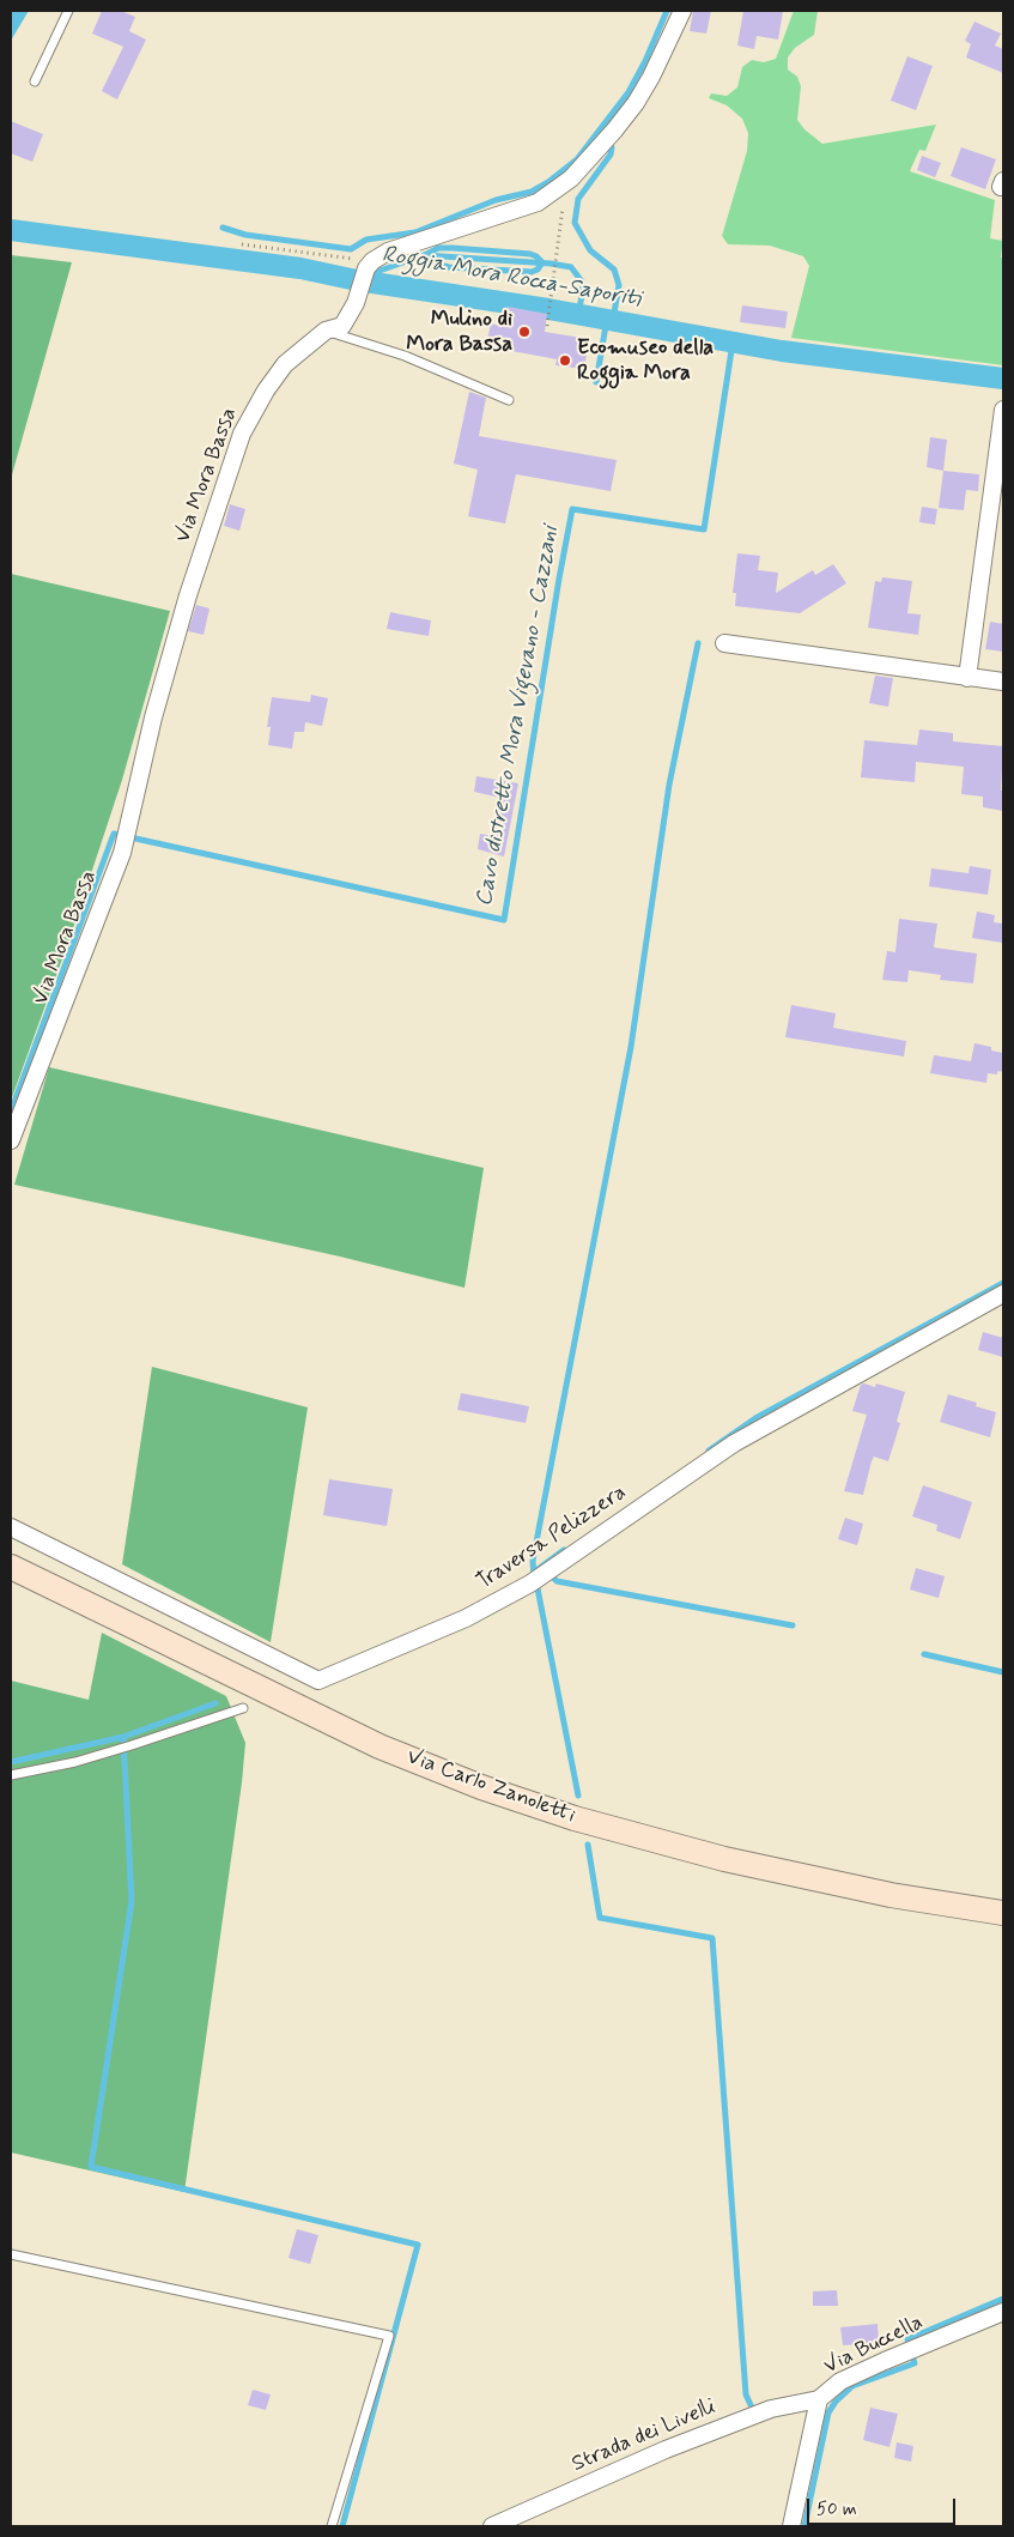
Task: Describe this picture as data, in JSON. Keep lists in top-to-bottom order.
{
  "streets": {
    "main road": ["Via Carlo Zanoletti"],
    "street": [
      "Via Mora Bassa",
      "Traversa Pelizzera",
      "Via Buccella",
      "Strada dei Livelli"
    ]
  },
  "crossings": [
    ["Via Buccella", "Strada dei Livelli"]
  ],
  "water": ["Roggia Mora Rocca-Saporiti", "Cavo distretto Mora Vigevano - Cazzani"],
  "places": ["Mulino di Mora Bassa", "Ecomuseo della Roggia Mora"],
  "scale_bar": "50 m"
}
